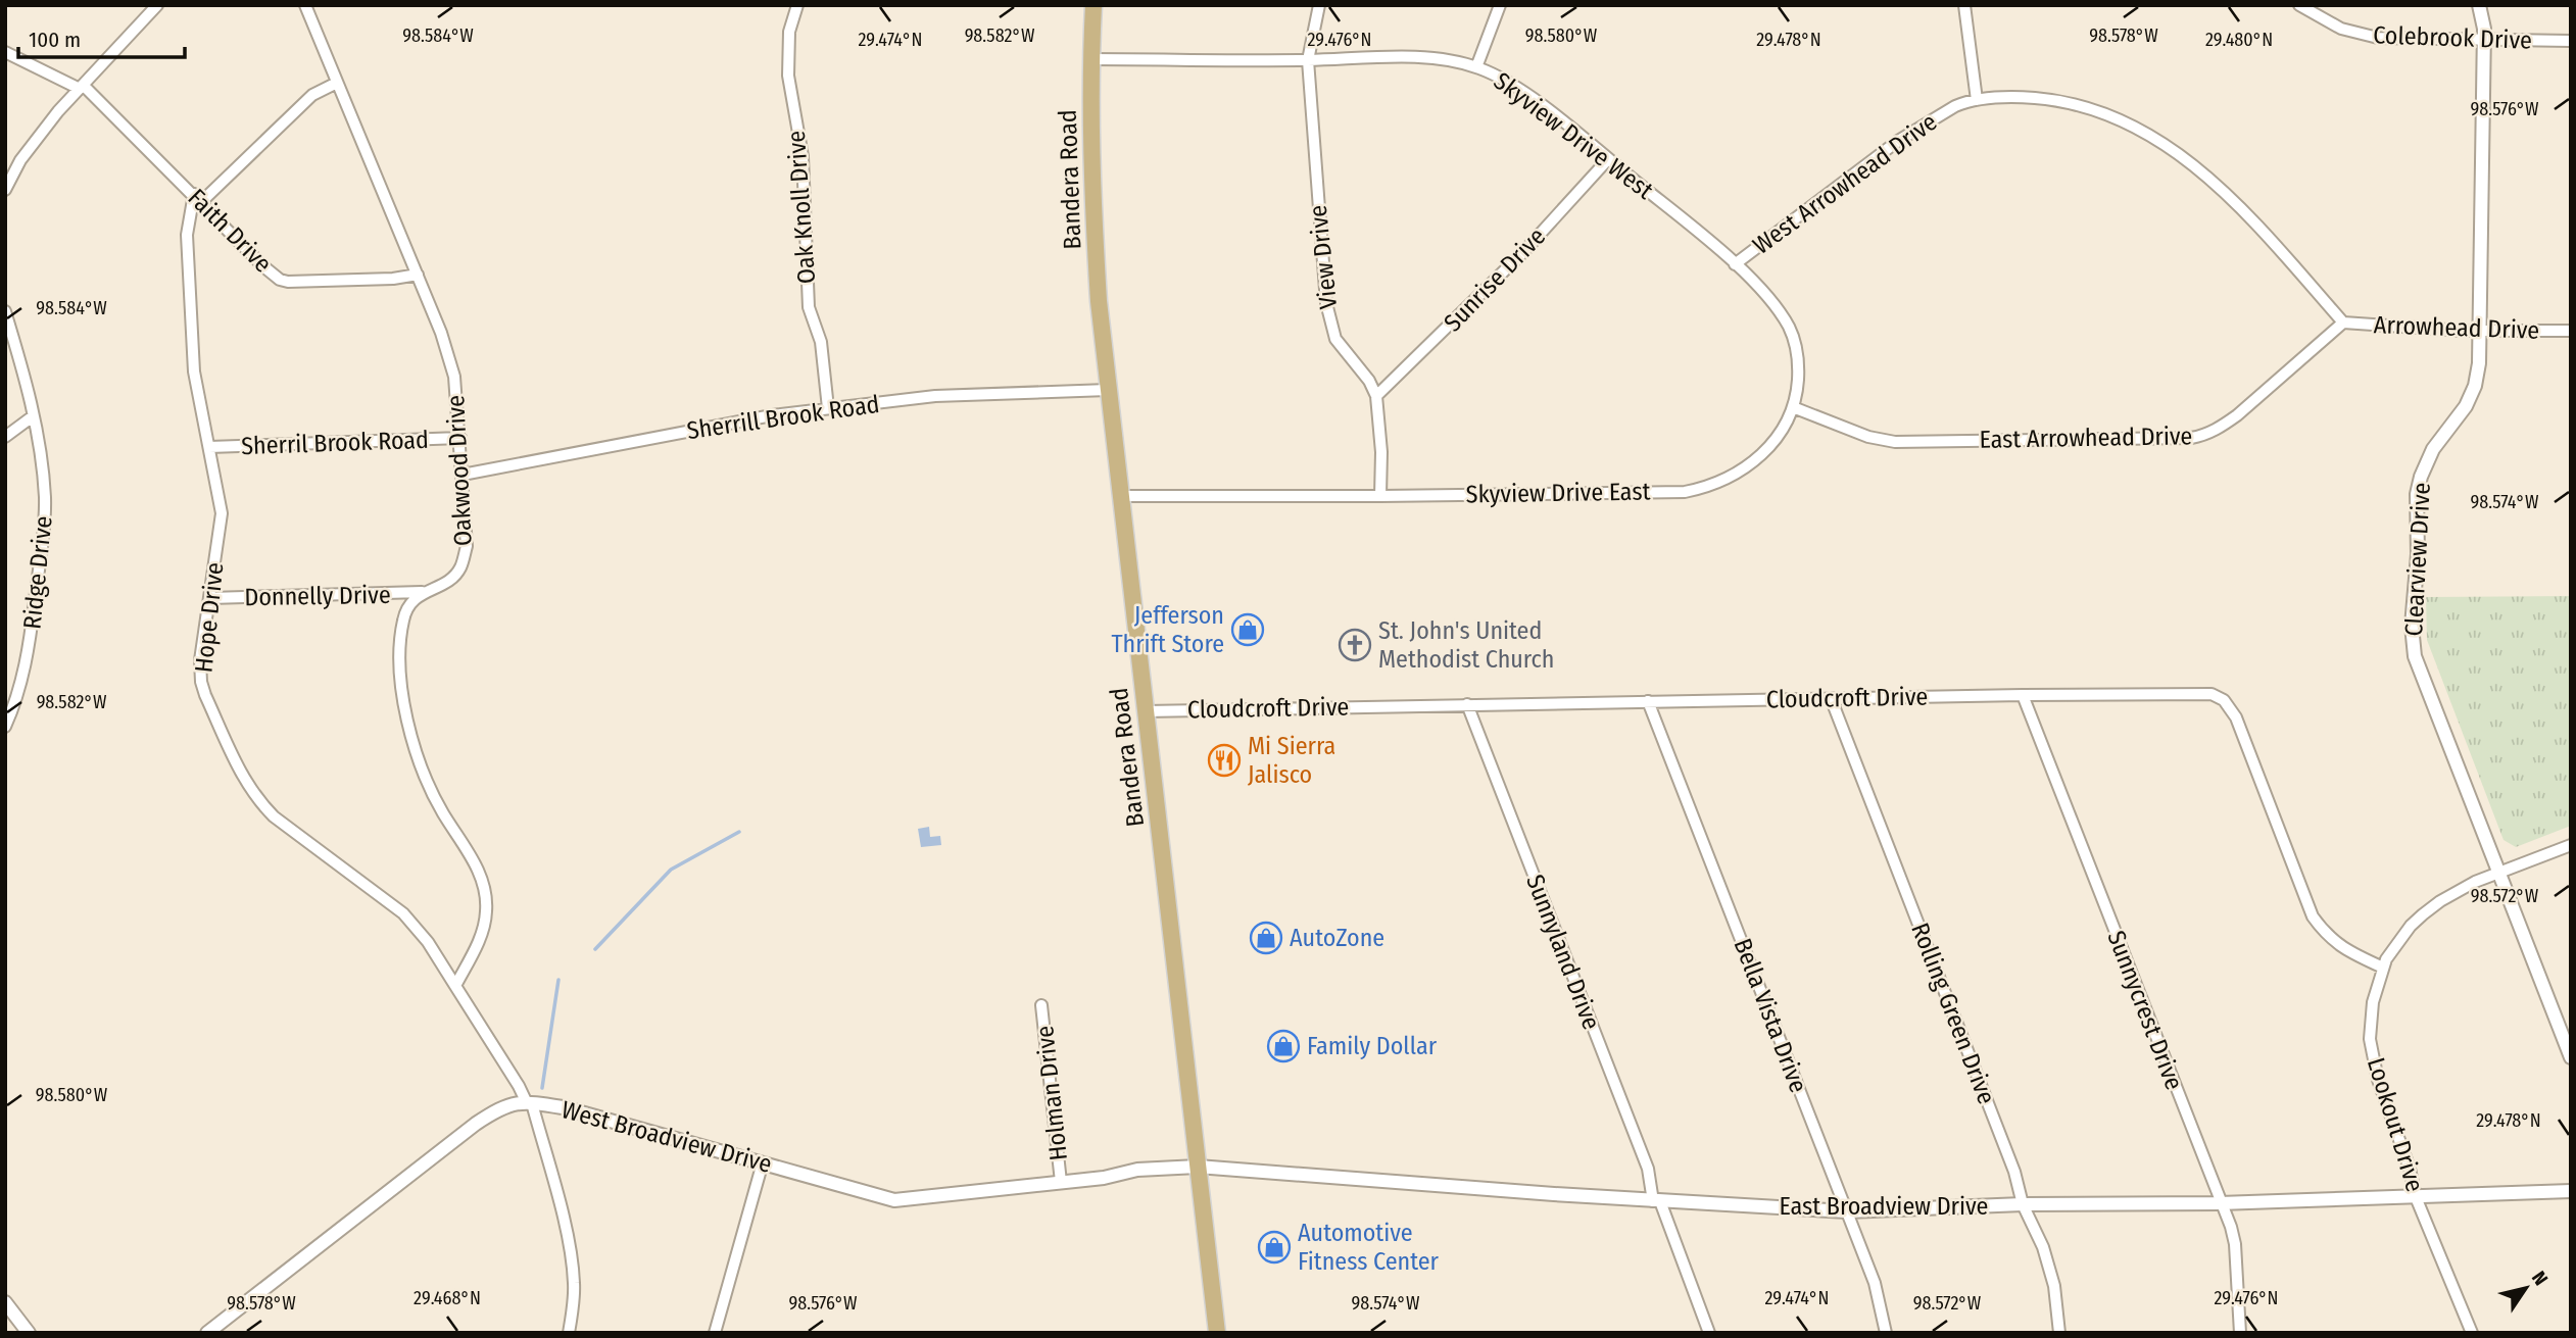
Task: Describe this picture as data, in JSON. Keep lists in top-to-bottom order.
{
  "streets": {
    "main road": ["Bandera Road"],
    "street": [
      "Colebrook Drive",
      "Skyview Drive West",
      "West Arrowhead Drive",
      "Oak Knoll Drive",
      "Faith Drive",
      "View Drive",
      "Sunrise Drive",
      "Arrowhead Drive",
      "Sherrill Brook Road",
      "East Arrowhead Drive",
      "Sherril Brook Road",
      "Oakwood Drive",
      "Skyview Drive East",
      "Clearview Drive",
      "Ridge Drive",
      "Donnelly Drive",
      "Hope Drive",
      "Cloudcroft Drive",
      "Sunnyland Drive",
      "Sunnycrest Drive",
      "Rolling Green Drive",
      "Bella Vista Drive",
      "Holman Drive",
      "Lookout Drive",
      "West Broadview Drive",
      "East Broadview Drive"
    ]
  },
  "crossings": [
    ["Colebrook Drive", "Clearview Drive"],
    ["Skyview Drive West", "Bandera Road"],
    ["Skyview Drive West", "West Arrowhead Drive"],
    ["Skyview Drive West", "View Drive"],
    ["Skyview Drive West", "Sunrise Drive"],
    ["Skyview Drive West", "Skyview Drive East"],
    ["Bandera Road", "Sherrill Brook Road"],
    ["Bandera Road", "Skyview Drive East"],
    ["Bandera Road", "Cloudcroft Drive"],
    ["Bandera Road", "West Broadview Drive"],
    ["Bandera Road", "East Broadview Drive"],
    ["West Arrowhead Drive", "Arrowhead Drive"],
    ["West Arrowhead Drive", "East Arrowhead Drive"],
    ["West Arrowhead Drive", "Skyview Drive East"],
    ["Oak Knoll Drive", "Sherrill Brook Road"],
    ["Faith Drive", "Oakwood Drive"],
    ["Faith Drive", "Hope Drive"],
    ["View Drive", "Sunrise Drive"],
    ["View Drive", "Skyview Drive East"],
    ["Arrowhead Drive", "East Arrowhead Drive"],
    ["Arrowhead Drive", "Clearview Drive"],
    ["Sherrill Brook Road", "Oakwood Drive"],
    ["East Arrowhead Drive", "Skyview Drive East"],
    ["Sherril Brook Road", "Oakwood Drive"],
    ["Sherril Brook Road", "Hope Drive"],
    ["Oakwood Drive", "Donnelly Drive"],
    ["Oakwood Drive", "Hope Drive"],
    ["Clearview Drive", "Lookout Drive"],
    ["Donnelly Drive", "Hope Drive"],
    ["Cloudcroft Drive", "Sunnyland Drive"],
    ["Cloudcroft Drive", "Sunnycrest Drive"],
    ["Cloudcroft Drive", "Rolling Green Drive"],
    ["Cloudcroft Drive", "Bella Vista Drive"],
    ["Cloudcroft Drive", "Lookout Drive"],
    ["Sunnyland Drive", "East Broadview Drive"],
    ["Sunnycrest Drive", "East Broadview Drive"],
    ["Rolling Green Drive", "East Broadview Drive"],
    ["Bella Vista Drive", "East Broadview Drive"],
    ["Holman Drive", "West Broadview Drive"],
    ["Lookout Drive", "East Broadview Drive"],
    ["West Broadview Drive", "East Broadview Drive"]
  ],
  "places": {
    "shop": [
      "Jefferson Thrift Store",
      "AutoZone",
      "Family Dollar",
      "Automotive Fitness Center"
    ],
    "church": ["St. John's United Methodist Church"],
    "restaurant": ["Mi Sierra Jalisco"]
  },
  "scale_bar": "100 m",
  "north": "top right",
  "coordinates": [
    "98.584°W",
    "98.582°W",
    "98.580°W",
    "98.578°W",
    "29.474°N",
    "29.476°N",
    "29.478°N",
    "29.480°N",
    "98.576°W",
    "98.574°W",
    "98.572°W",
    "29.468°N"
  ]
}
